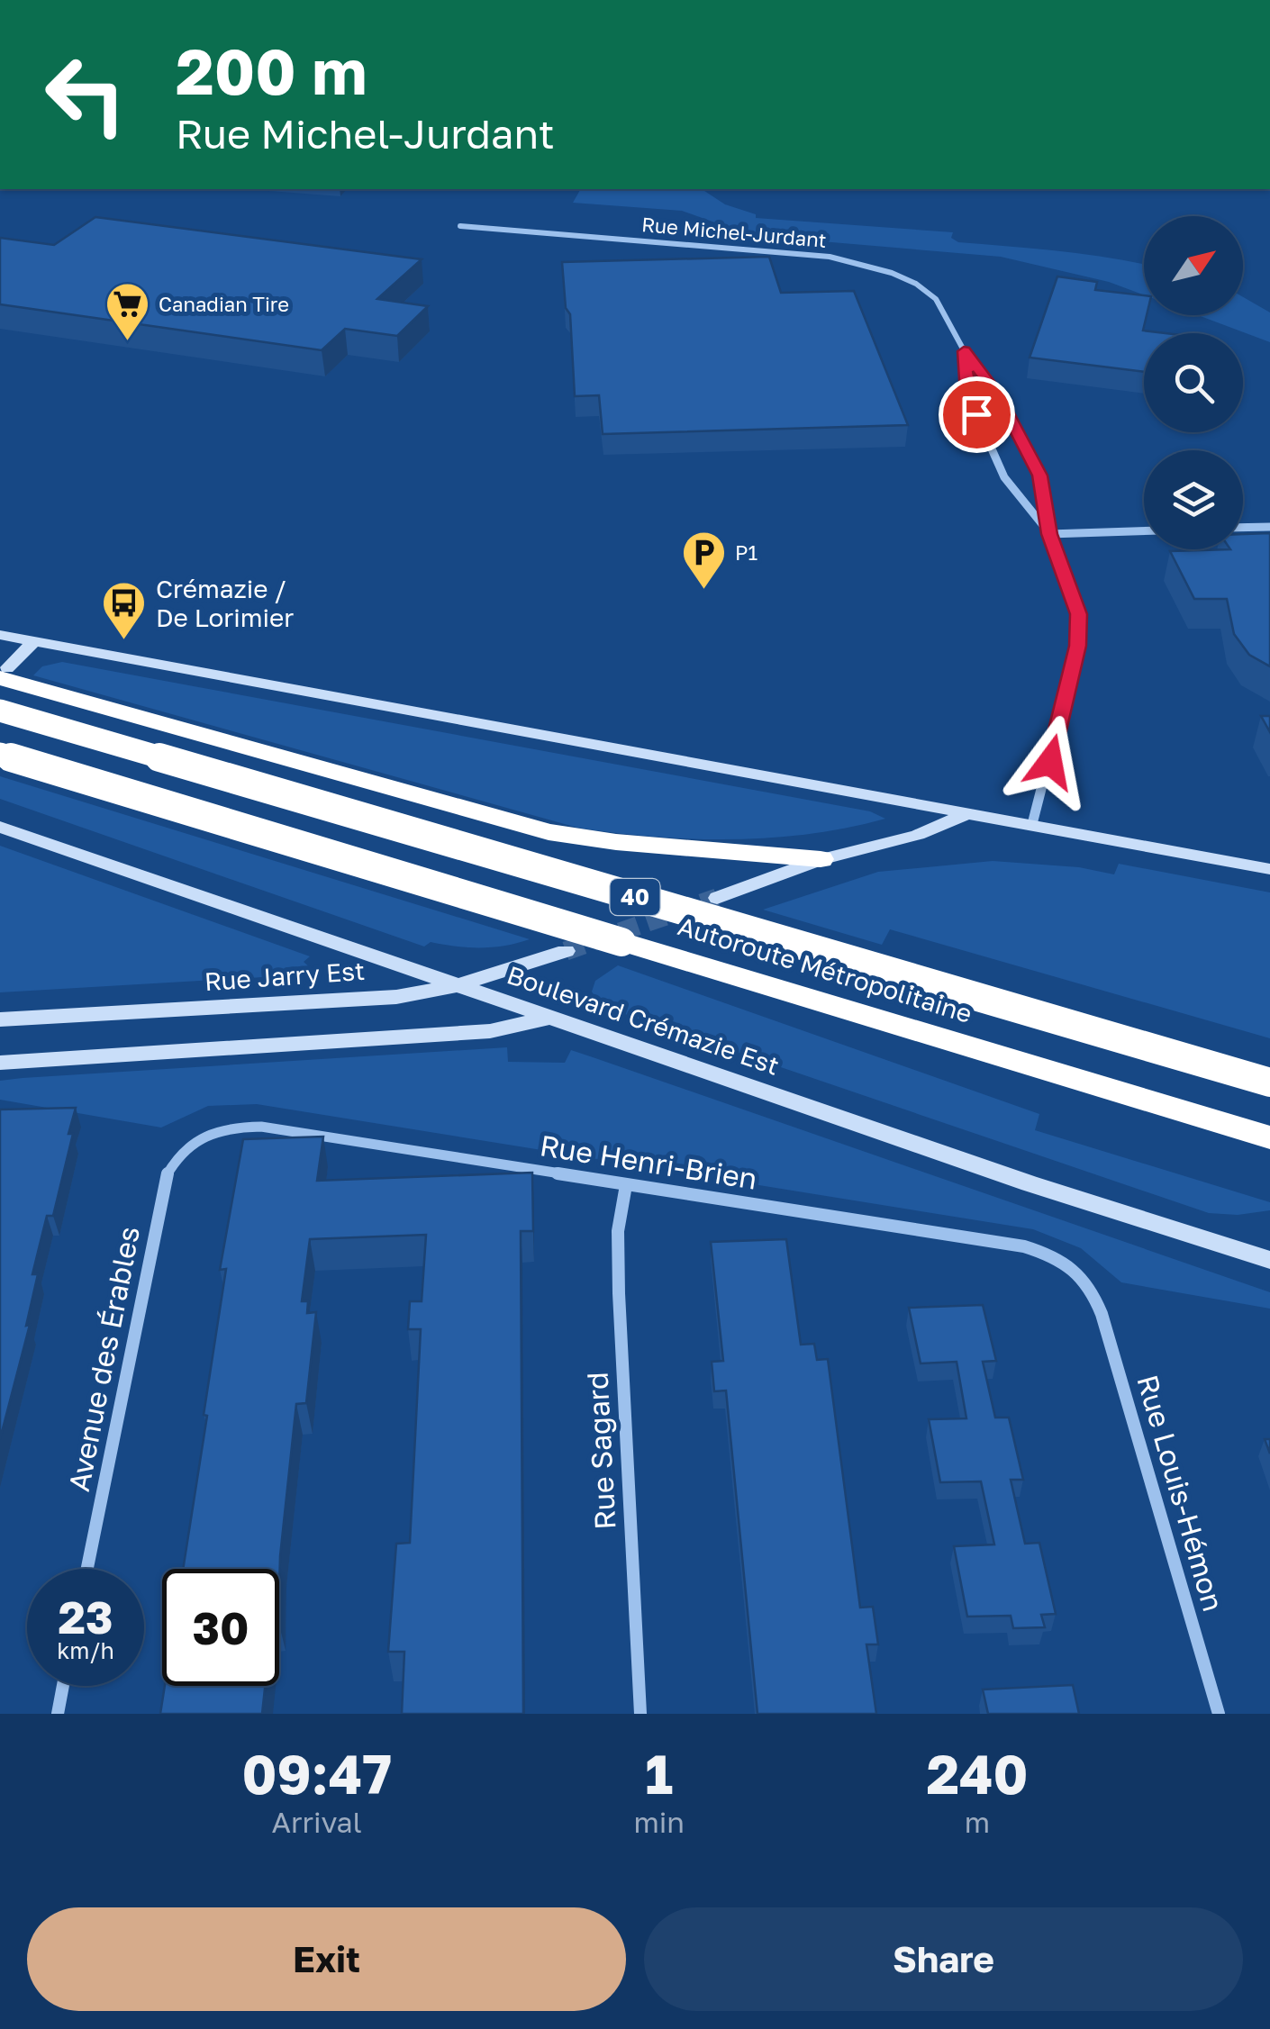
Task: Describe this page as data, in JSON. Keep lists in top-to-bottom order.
{
  "streets": {
    "highway": ["40", "Autoroute Métropolitaine"],
    "main road": ["Rue Jarry Est", "Boulevard Crémazie Est"],
    "street": [
      "Rue Michel-Jurdant",
      "Rue Henri-Brien",
      "Avenue des Érables",
      "Rue Sagard",
      "Rue Louis-Hémon"
    ]
  },
  "crossings": [
    ["Rue Jarry Est", "Boulevard Crémazie Est"],
    ["Rue Henri-Brien", "Avenue des Érables"],
    ["Rue Henri-Brien", "Rue Sagard"],
    ["Rue Henri-Brien", "Rue Louis-Hémon"]
  ],
  "places": {
    "supermarket": ["Canadian Tire"],
    "parking": ["P1"],
    "bus stop": ["Crémazie / De Lorimier"]
  },
  "north": "top right",
  "page": {
    "turn": ["200 m", "Rue Michel-Jurdant"],
    "speed": "23 km/h",
    "limit": "30",
    "eta": [
      "09:47",
      "Arrival",
      "1",
      "min",
      "240",
      "m"
    ],
    "buttons": ["Exit", "Share"]
  }
}
